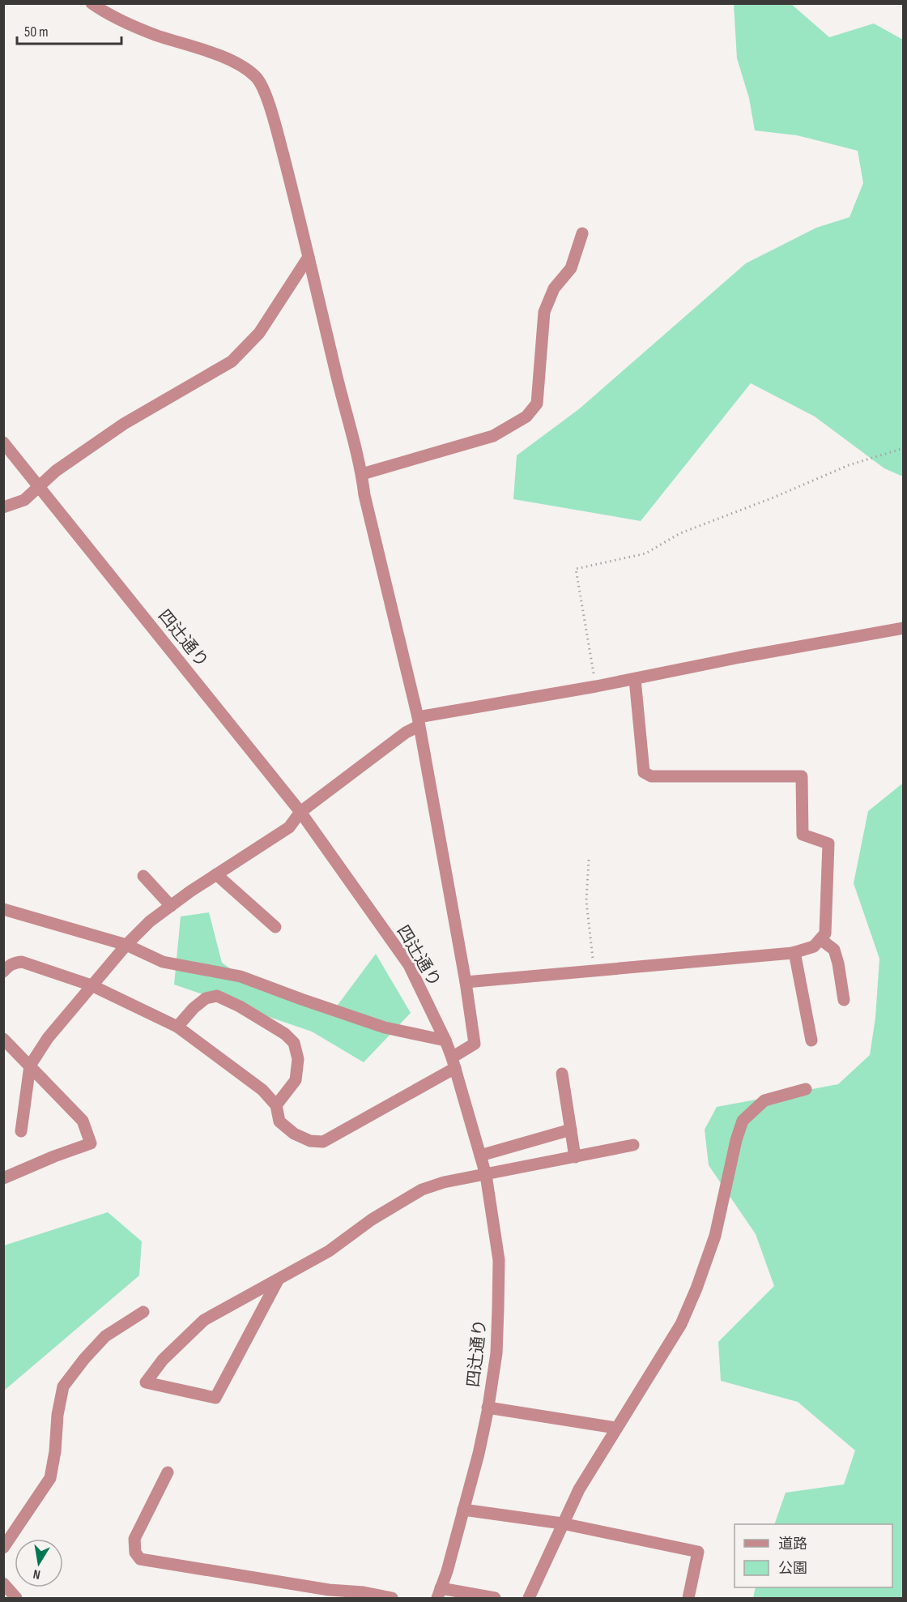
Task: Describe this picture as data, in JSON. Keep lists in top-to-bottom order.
{
  "streets": {
    "street": ["四辻通り"]
  },
  "legend": ["道路", "公園"],
  "scale_bar": "50 m",
  "north": "bottom"
}
